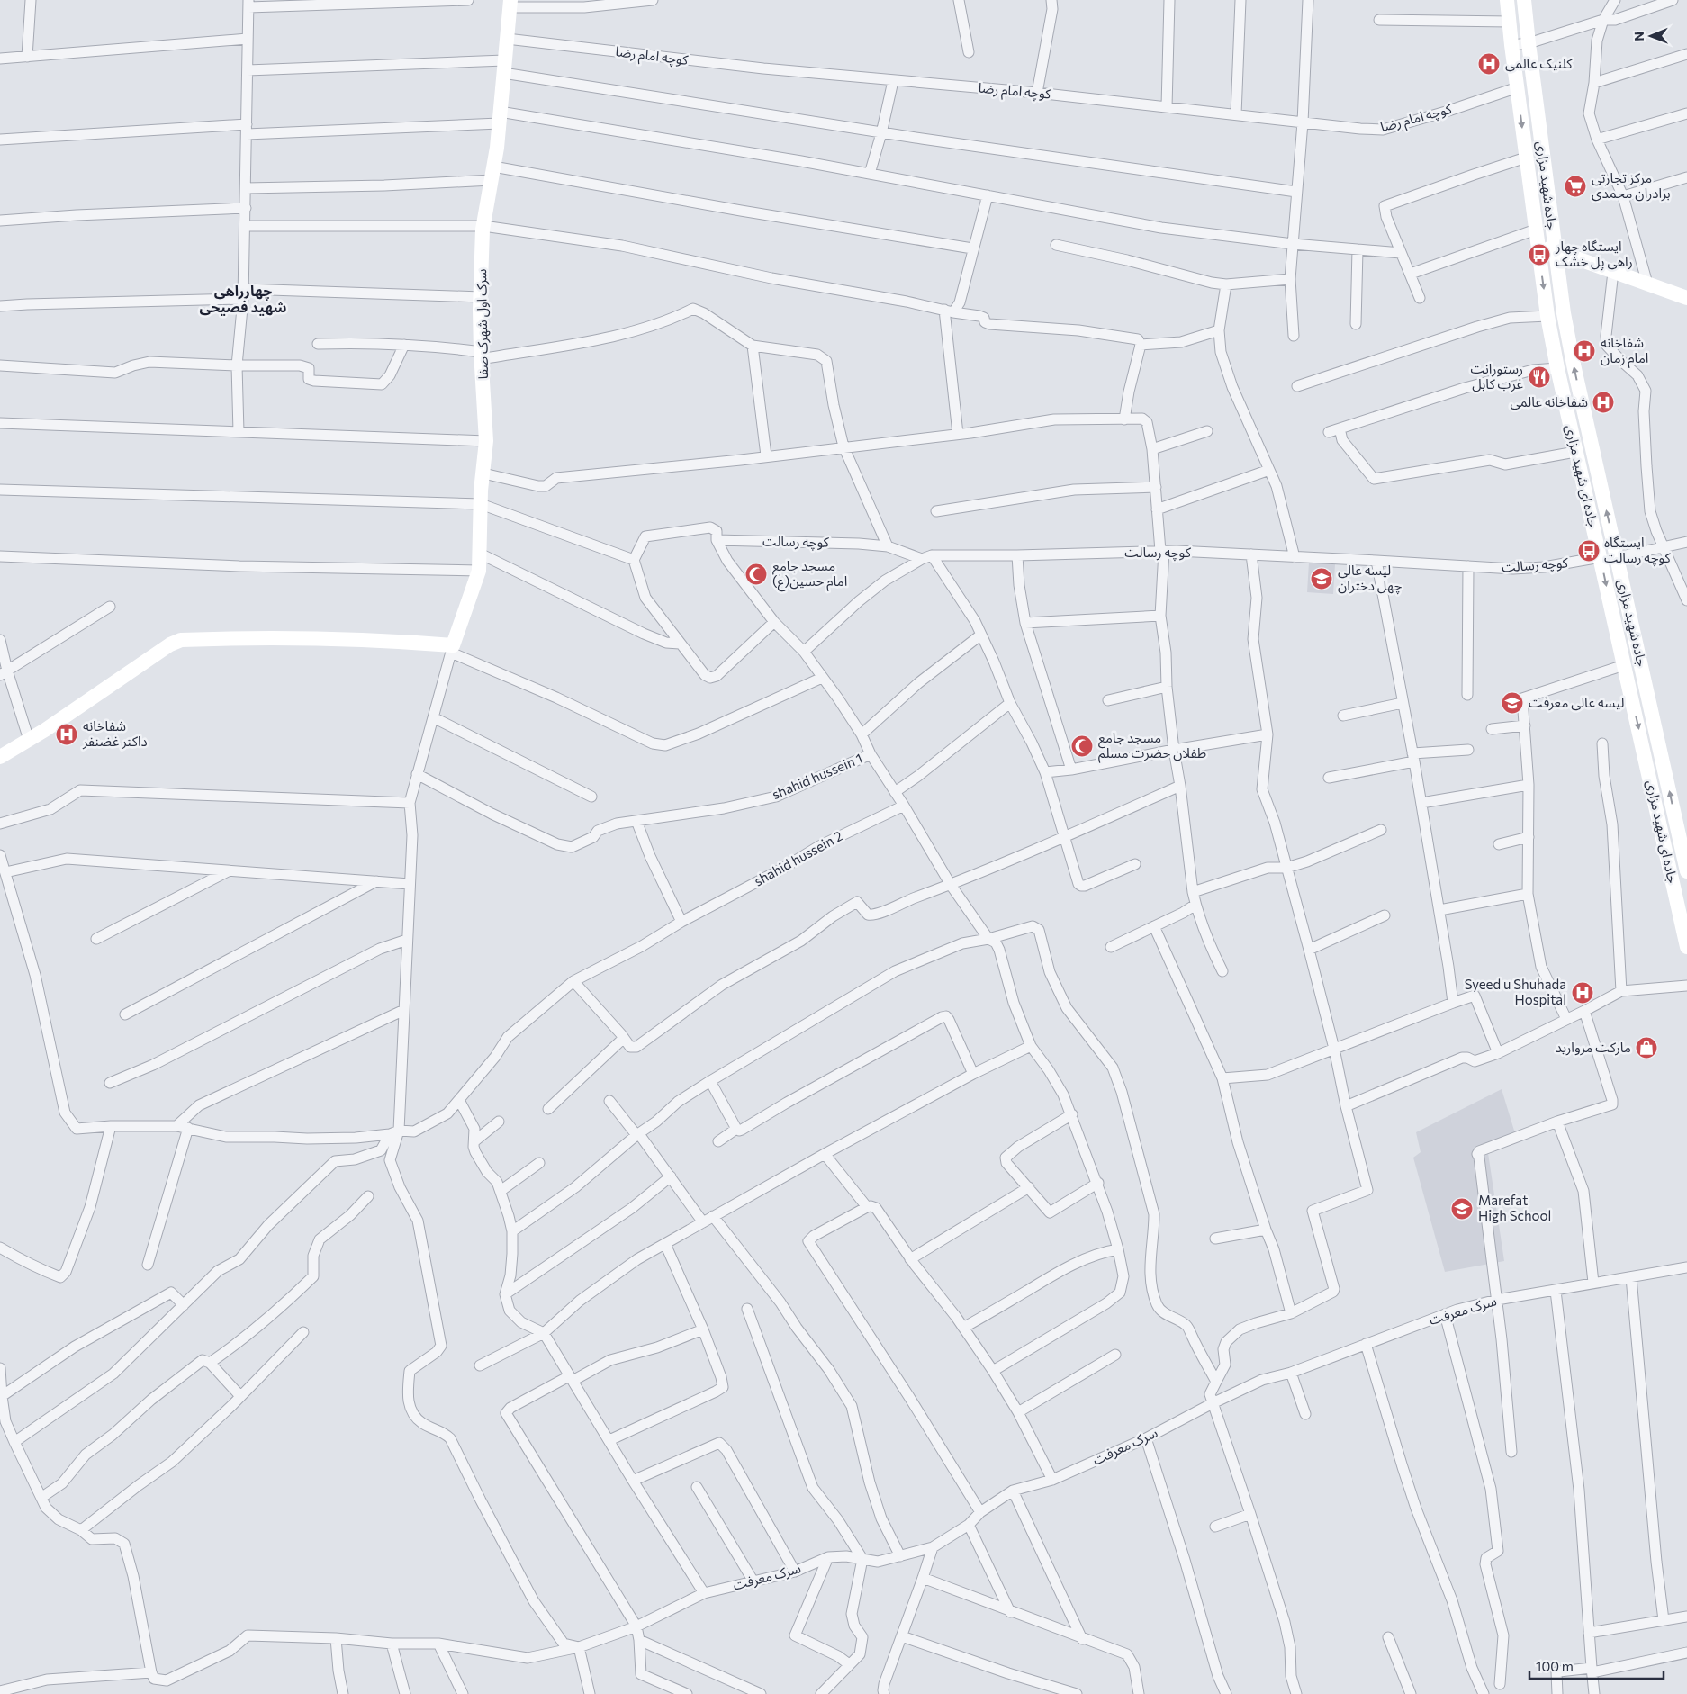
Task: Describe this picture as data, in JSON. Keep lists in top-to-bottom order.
{
  "streets": {
    "main road": ["جاده شهید مزاری", "سرک اول شهرک صفا", "جاده ای شهید مزاری"],
    "street": [
      "کوچه امام رضا",
      "کوچه رسالت",
      "shahid hussein 1",
      "shahid hussein 2",
      "سرک معرفت"
    ]
  },
  "crossings": [
    ["کوچه امام رضا", "سرک اول شهرک صفا"],
    ["کوچه امام رضا", "جاده ای شهید مزاری"],
    ["جاده ای شهید مزاری", "کوچه رسالت"],
    ["کوچه رسالت", "shahid hussein 1"]
  ],
  "one_way": ["جاده شهید مزاری", "جاده ای شهید مزاری"],
  "districts": ["چهارراهی شهید فصیحی"],
  "places": {
    "hospital": [
      "کلنیک عالمی",
      "شفاخانه امام زمان",
      "شفاخانه عالمی",
      "شفاخانه داکتر غضنفر",
      "Syeed u Shuhada Hospital"
    ],
    "supermarket": ["مرکز تجارتی برادران محمدی"],
    "bus stop": ["ایستگاه چهار راهی پل خشک", "ایستگاه کوچه رسالت"],
    "restaurant": ["رستورانت غرب کابل"],
    "mosque": ["مسجد جامع امام حسین(ع)", "مسجد جامع طفلان حضرت مسلم"],
    "school or university": ["لیسه عالی چهل دختران", "لیسه عالی معرفت", "Marefat High School"],
    "shop": ["مارکت مروارید"]
  },
  "scale_bar": "100 m",
  "north": "left"
}
